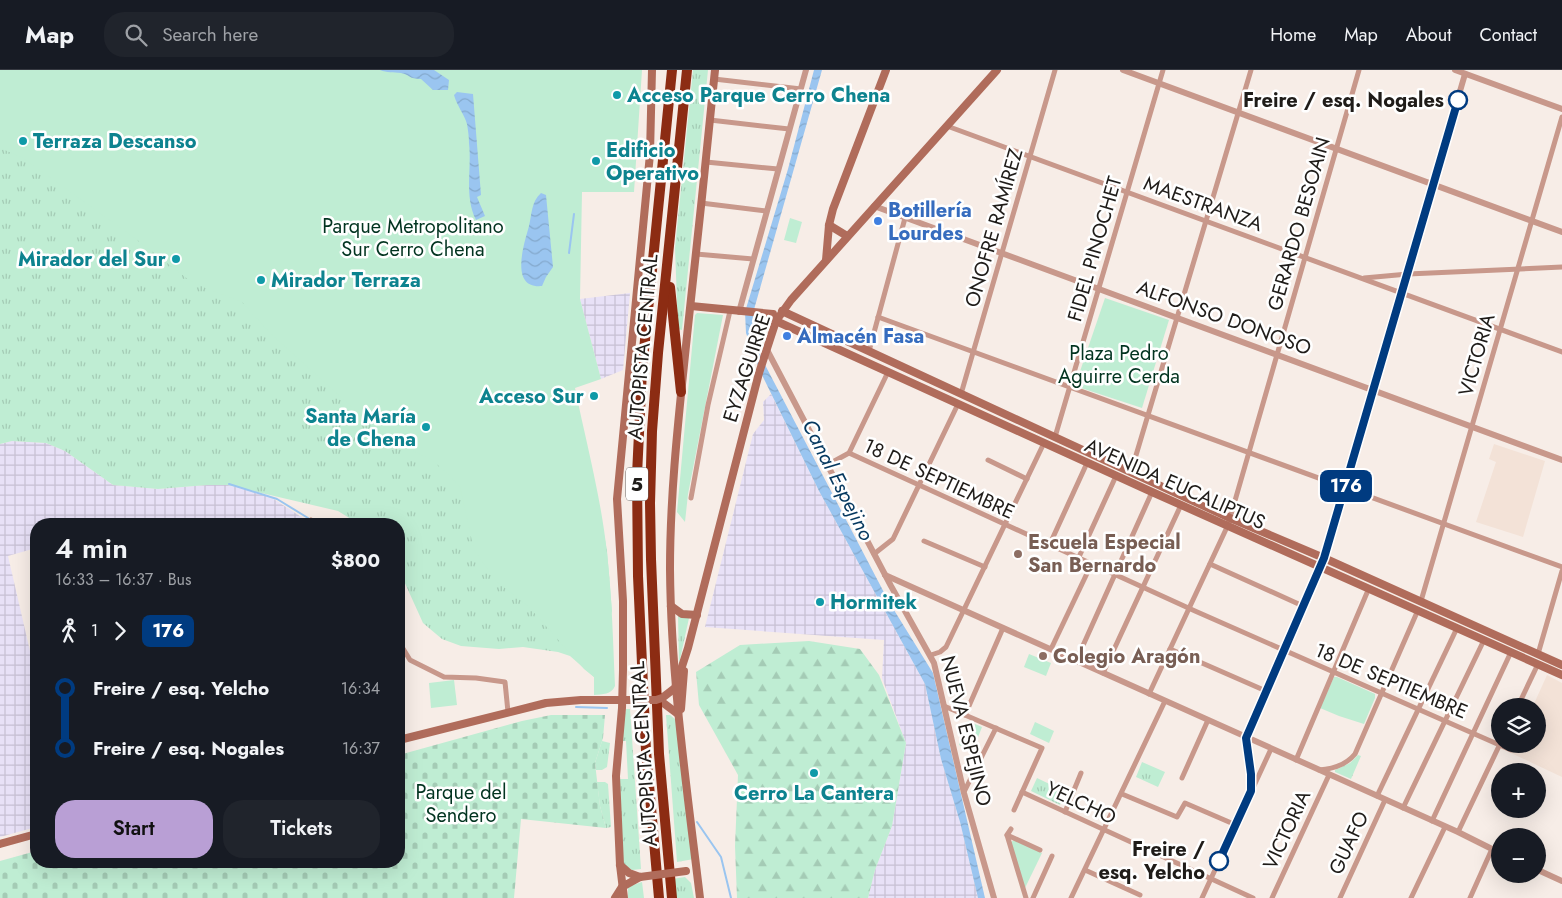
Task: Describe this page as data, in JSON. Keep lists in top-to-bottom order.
{
  "streets": {
    "highway": ["AUTOPISTA CENTRAL", "5"],
    "main road": ["EYZAGUIRRE", "AVENIDA EUCALIPTUS"],
    "street": [
      "MAESTRANZA",
      "GERARDO BESOAIN",
      "ONOFRE RAMÍREZ",
      "FIDEL PINOCHET",
      "ALFONSO DONOSO",
      "VICTORIA",
      "18 DE SEPTIEMBRE",
      "NUEVA ESPEJINO",
      "YELCHO",
      "GUAFO"
    ]
  },
  "crossings": [
    ["MAESTRANZA", "GERARDO BESOAIN"],
    ["MAESTRANZA", "ONOFRE RAMÍREZ"],
    ["MAESTRANZA", "FIDEL PINOCHET"],
    ["MAESTRANZA", "VICTORIA"],
    ["MAESTRANZA", "EYZAGUIRRE"],
    ["GERARDO BESOAIN", "ALFONSO DONOSO"],
    ["GERARDO BESOAIN", "18 DE SEPTIEMBRE"],
    ["GERARDO BESOAIN", "AVENIDA EUCALIPTUS"],
    ["ONOFRE RAMÍREZ", "ALFONSO DONOSO"],
    ["ONOFRE RAMÍREZ", "AVENIDA EUCALIPTUS"],
    ["FIDEL PINOCHET", "ALFONSO DONOSO"],
    ["FIDEL PINOCHET", "AVENIDA EUCALIPTUS"],
    ["ALFONSO DONOSO", "VICTORIA"],
    ["ALFONSO DONOSO", "EYZAGUIRRE"],
    ["VICTORIA", "18 DE SEPTIEMBRE"],
    ["VICTORIA", "AVENIDA EUCALIPTUS"],
    ["EYZAGUIRRE", "AVENIDA EUCALIPTUS"],
    ["EYZAGUIRRE", "NUEVA ESPEJINO"]
  ],
  "water": ["Canal Espejino"],
  "parks": ["Parque Metropolitano Sur Cerro Chena", "Plaza Pedro Aguirre Cerda", "Parque del Sendero"],
  "places": [
    "Acceso Parque Cerro Chena",
    "Freire / esq. Nogales",
    "Terraza Descanso",
    "Edificio Operativo",
    "Botillería Lourdes",
    "Mirador del Sur",
    "Mirador Terraza",
    "Almacén Fasa",
    "Acceso Sur",
    "Santa María de Chena",
    "Escuela Especial San Bernardo",
    "Hormitek",
    "Colegio Aragón",
    "Cerro La Cantera",
    "Freire / esq. Yelcho"
  ],
  "lines": ["bus line 176"],
  "page": {
    "header": "Map",
    "search": "Search here",
    "nav": [
      "Home",
      "Map",
      "About",
      "Contact"
    ],
    "on_map": "176",
    "heading": ["4 min", "16:33 – 16:37 · Bus", "$800"],
    "legs": ["1", "176"],
    "list": [
      {
        "name": "Freire / esq. Yelcho",
        "value": "16:34"
      },
      {
        "name": "Freire / esq. Nogales",
        "value": "16:37"
      }
    ],
    "map_buttons": ["+", "−"],
    "buttons": ["Start", "Tickets"]
  }
}
